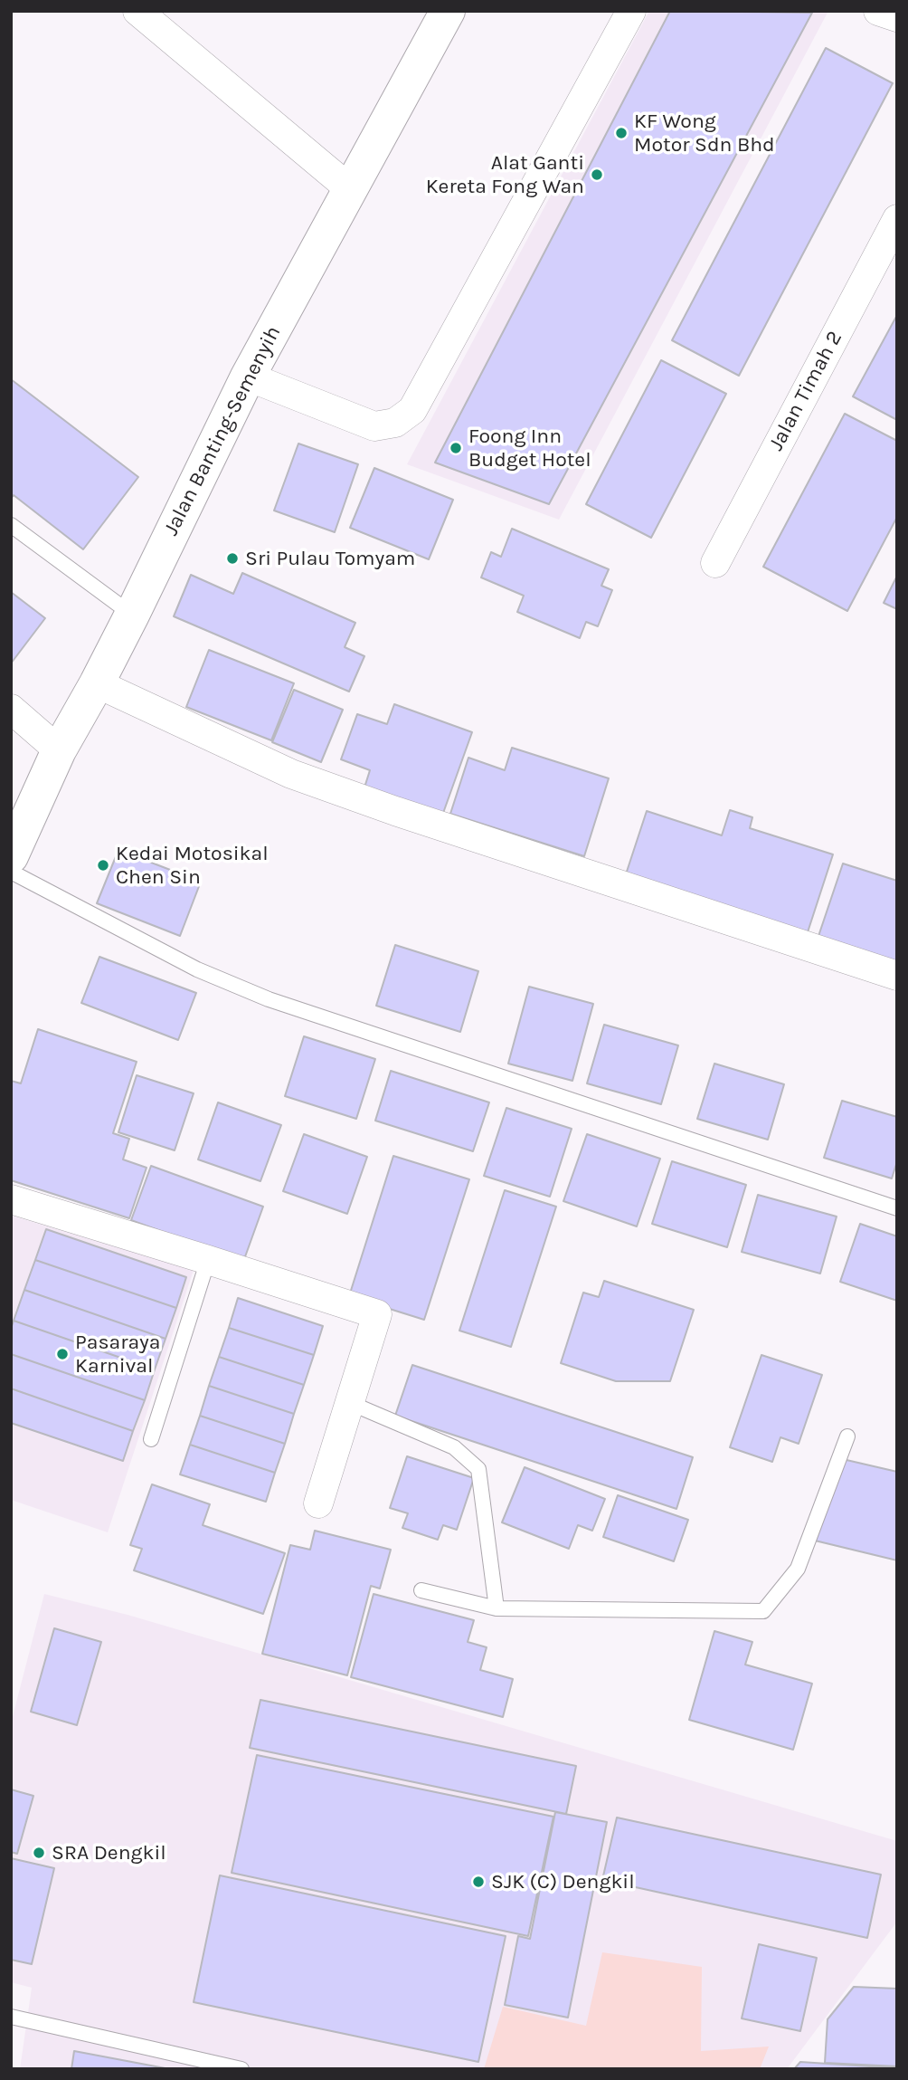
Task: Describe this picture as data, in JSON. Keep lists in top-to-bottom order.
{
  "streets": {
    "main road": ["Jalan Banting-Semenyih"],
    "street": ["Jalan Timah 2"]
  },
  "places": [
    "KF Wong Motor Sdn Bhd",
    "Alat Ganti Kereta Fong Wan",
    "Foong Inn Budget Hotel",
    "Sri Pulau Tomyam",
    "Kedai Motosikal Chen Sin",
    "Pasaraya Karnival",
    "SRA Dengkil",
    "SJK (C) Dengkil"
  ]
}
